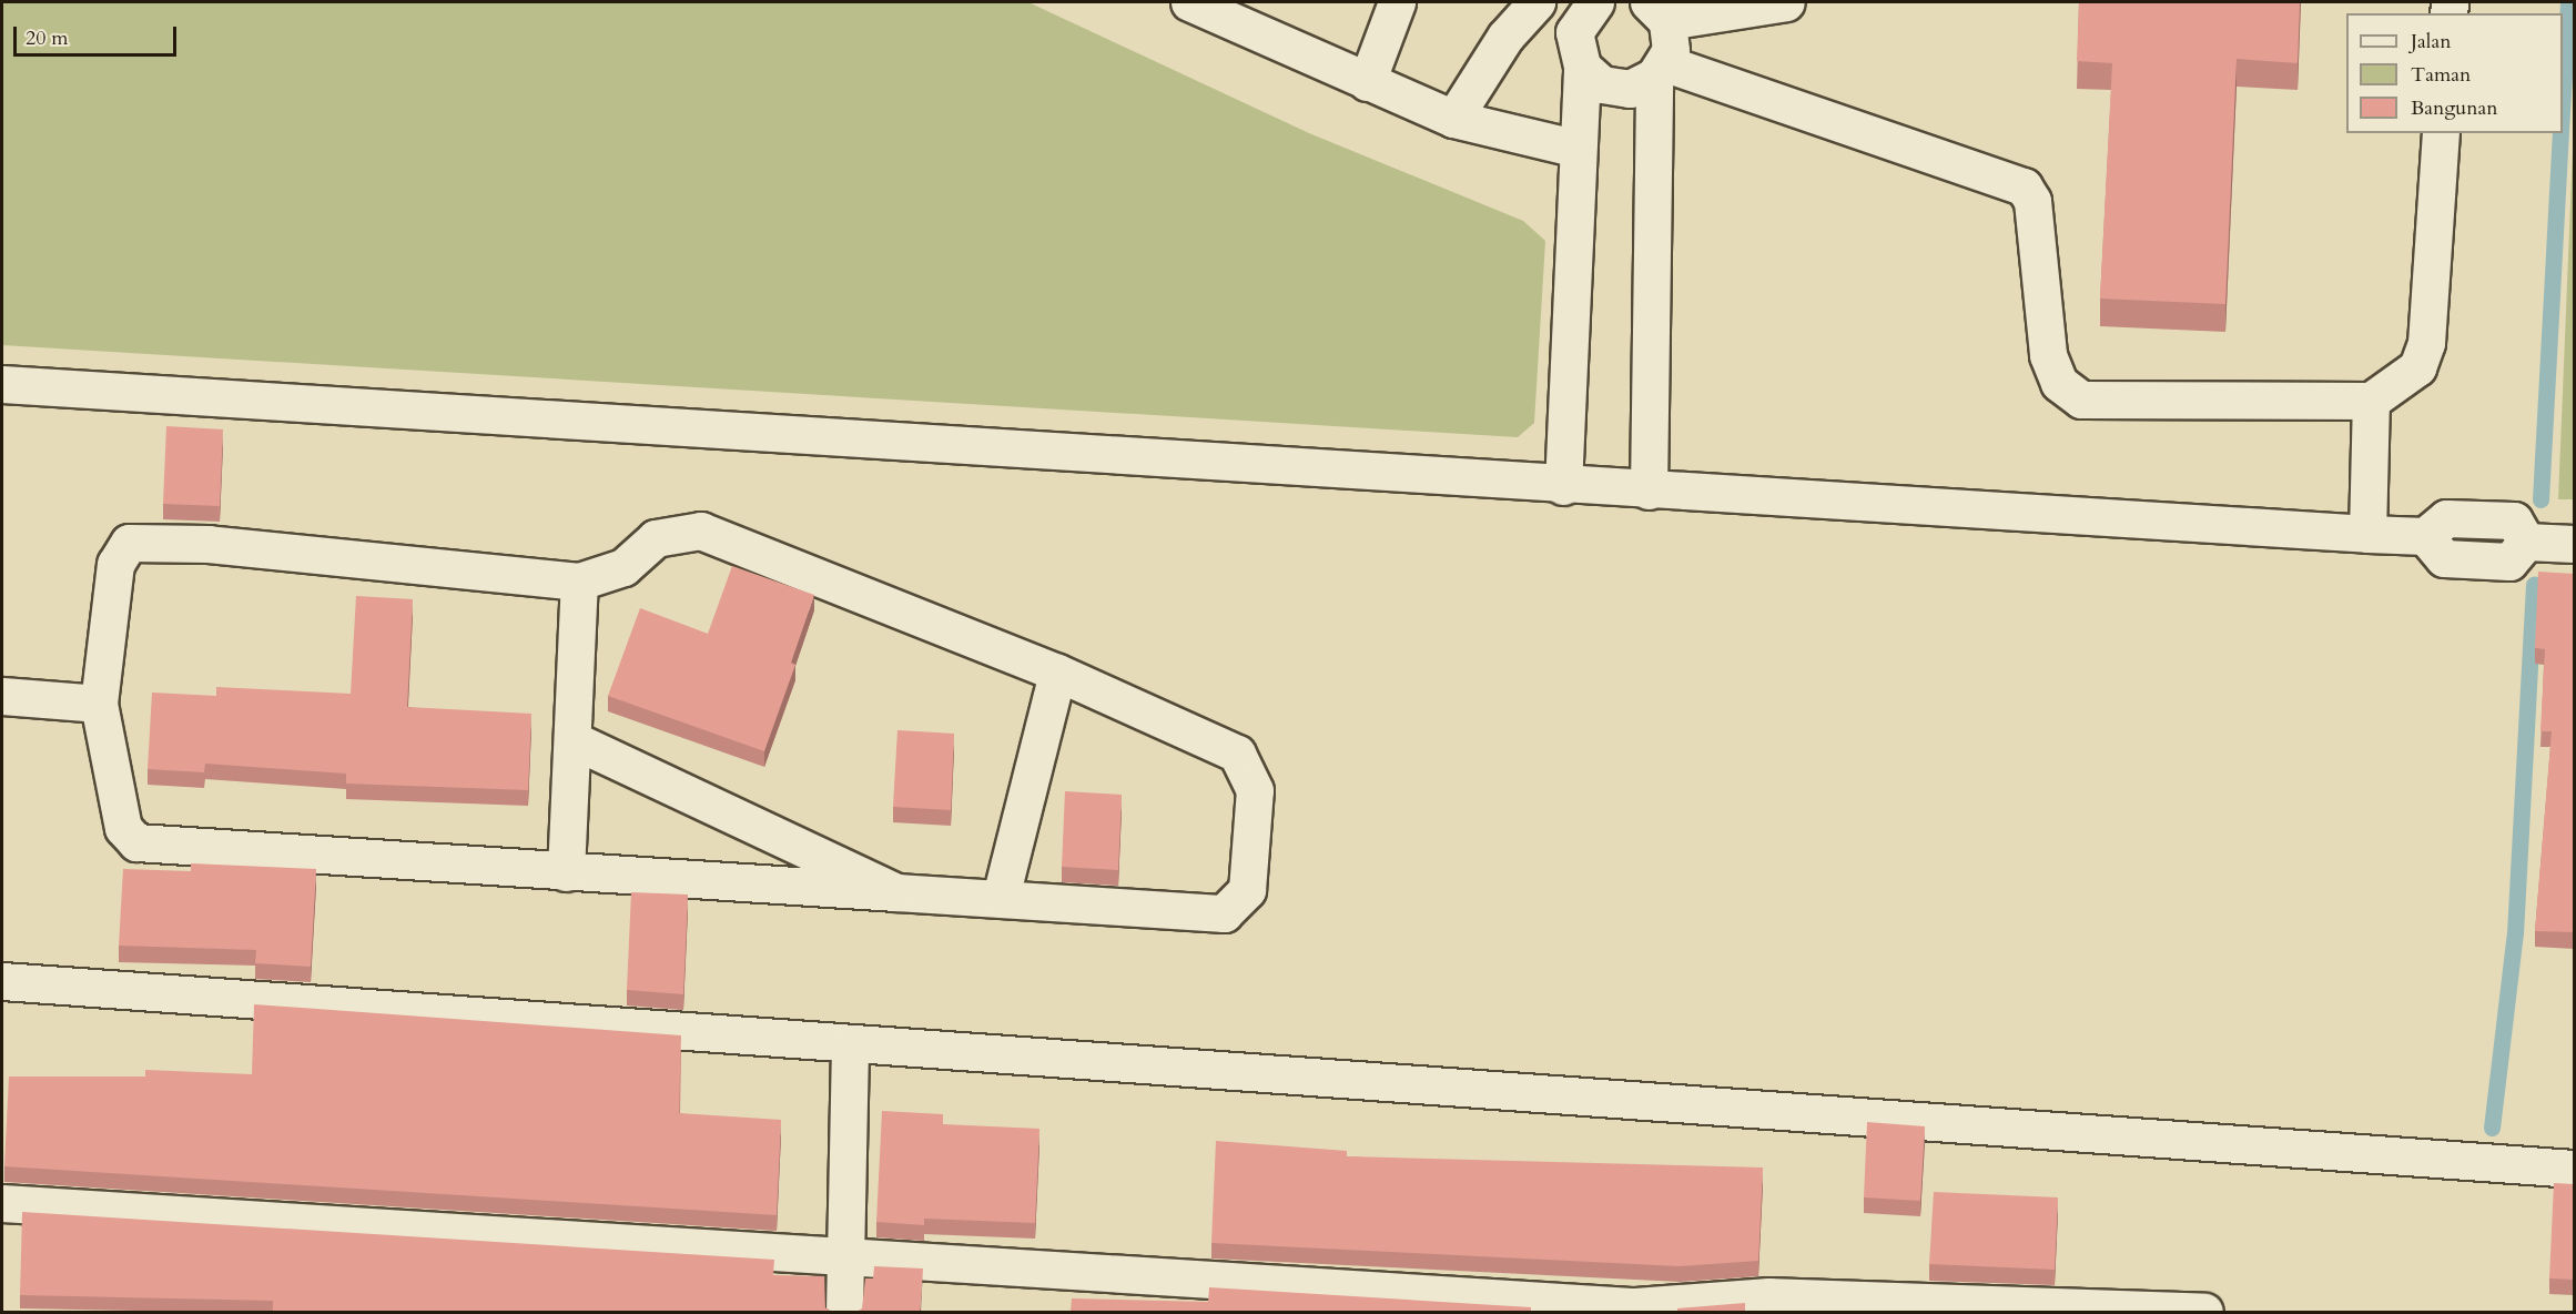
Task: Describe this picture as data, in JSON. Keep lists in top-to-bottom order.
{
  "legend": ["Jalan", "Taman", "Bangunan"],
  "scale_bar": "20 m"
}
